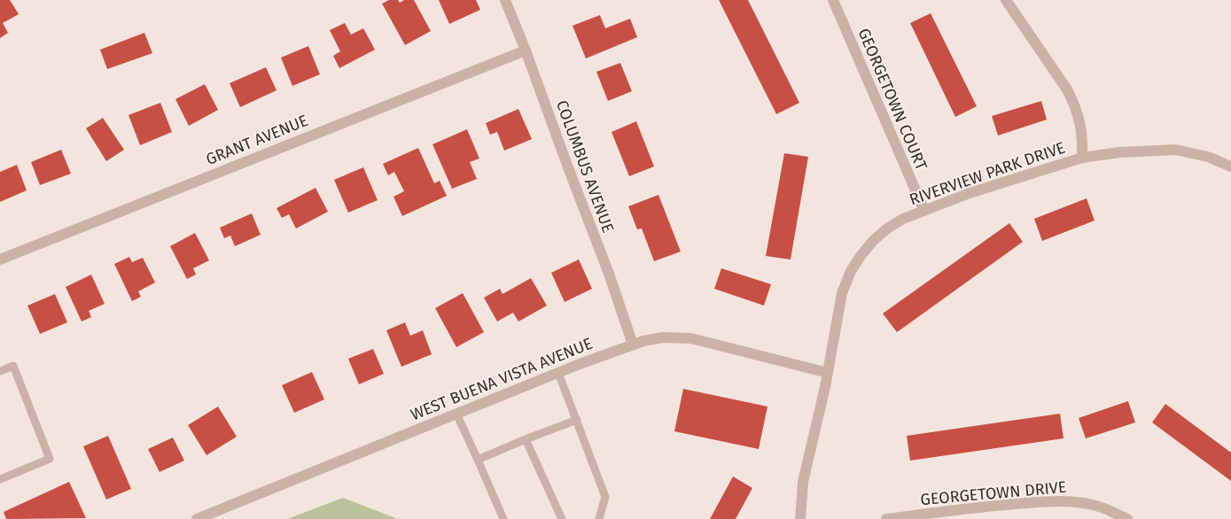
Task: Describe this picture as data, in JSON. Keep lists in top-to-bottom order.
{
  "streets": {
    "street": [
      "GEORGETOWN COURT",
      "GRANT AVENUE",
      "COLUMBUS AVENUE",
      "RIVERVIEW PARK DRIVE",
      "WEST BUENA VISTA AVENUE",
      "GEORGETOWN DRIVE"
    ]
  },
  "crossings": [
    ["GEORGETOWN COURT", "RIVERVIEW PARK DRIVE"],
    ["GRANT AVENUE", "COLUMBUS AVENUE"],
    ["COLUMBUS AVENUE", "WEST BUENA VISTA AVENUE"],
    ["RIVERVIEW PARK DRIVE", "WEST BUENA VISTA AVENUE"]
  ]
}
